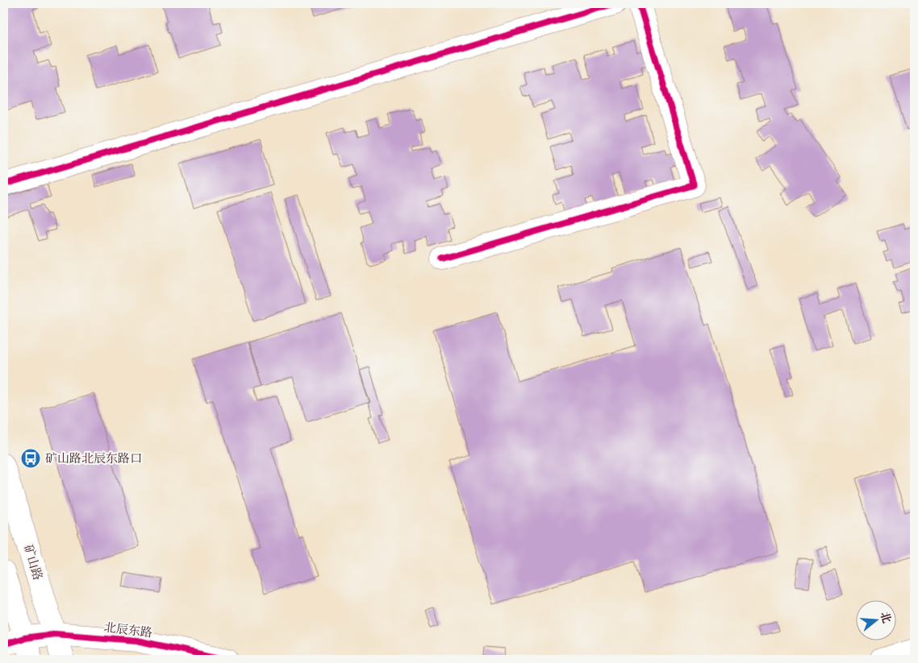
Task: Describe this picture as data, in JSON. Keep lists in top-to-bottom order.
{
  "streets": {
    "street": ["矿山路", "北辰东路"]
  },
  "crossings": [
    ["矿山路", "北辰东路"]
  ],
  "places": {
    "bus stop": ["矿山路北辰东路口"]
  },
  "north": "right"
}
